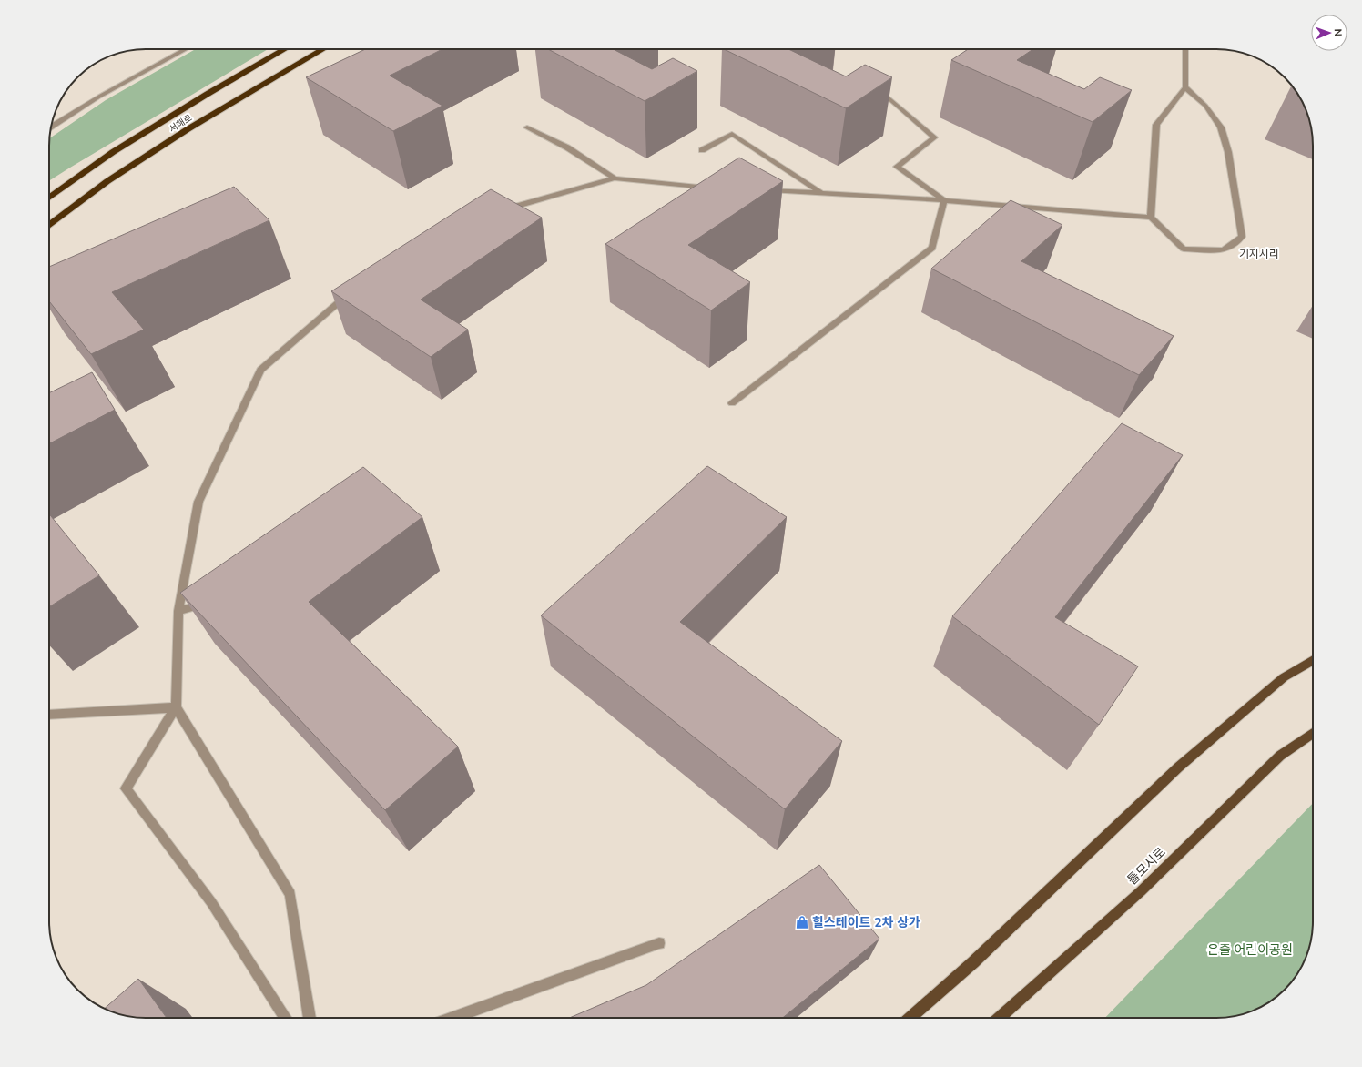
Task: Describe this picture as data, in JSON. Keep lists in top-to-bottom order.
{
  "streets": {
    "highway": ["서해로"],
    "main road": ["틀모시로"]
  },
  "districts": ["기지시리"],
  "parks": ["은줄 어린이공원"],
  "places": {
    "shop": ["힐스테이트 2차 상가"]
  },
  "north": "right"
}
